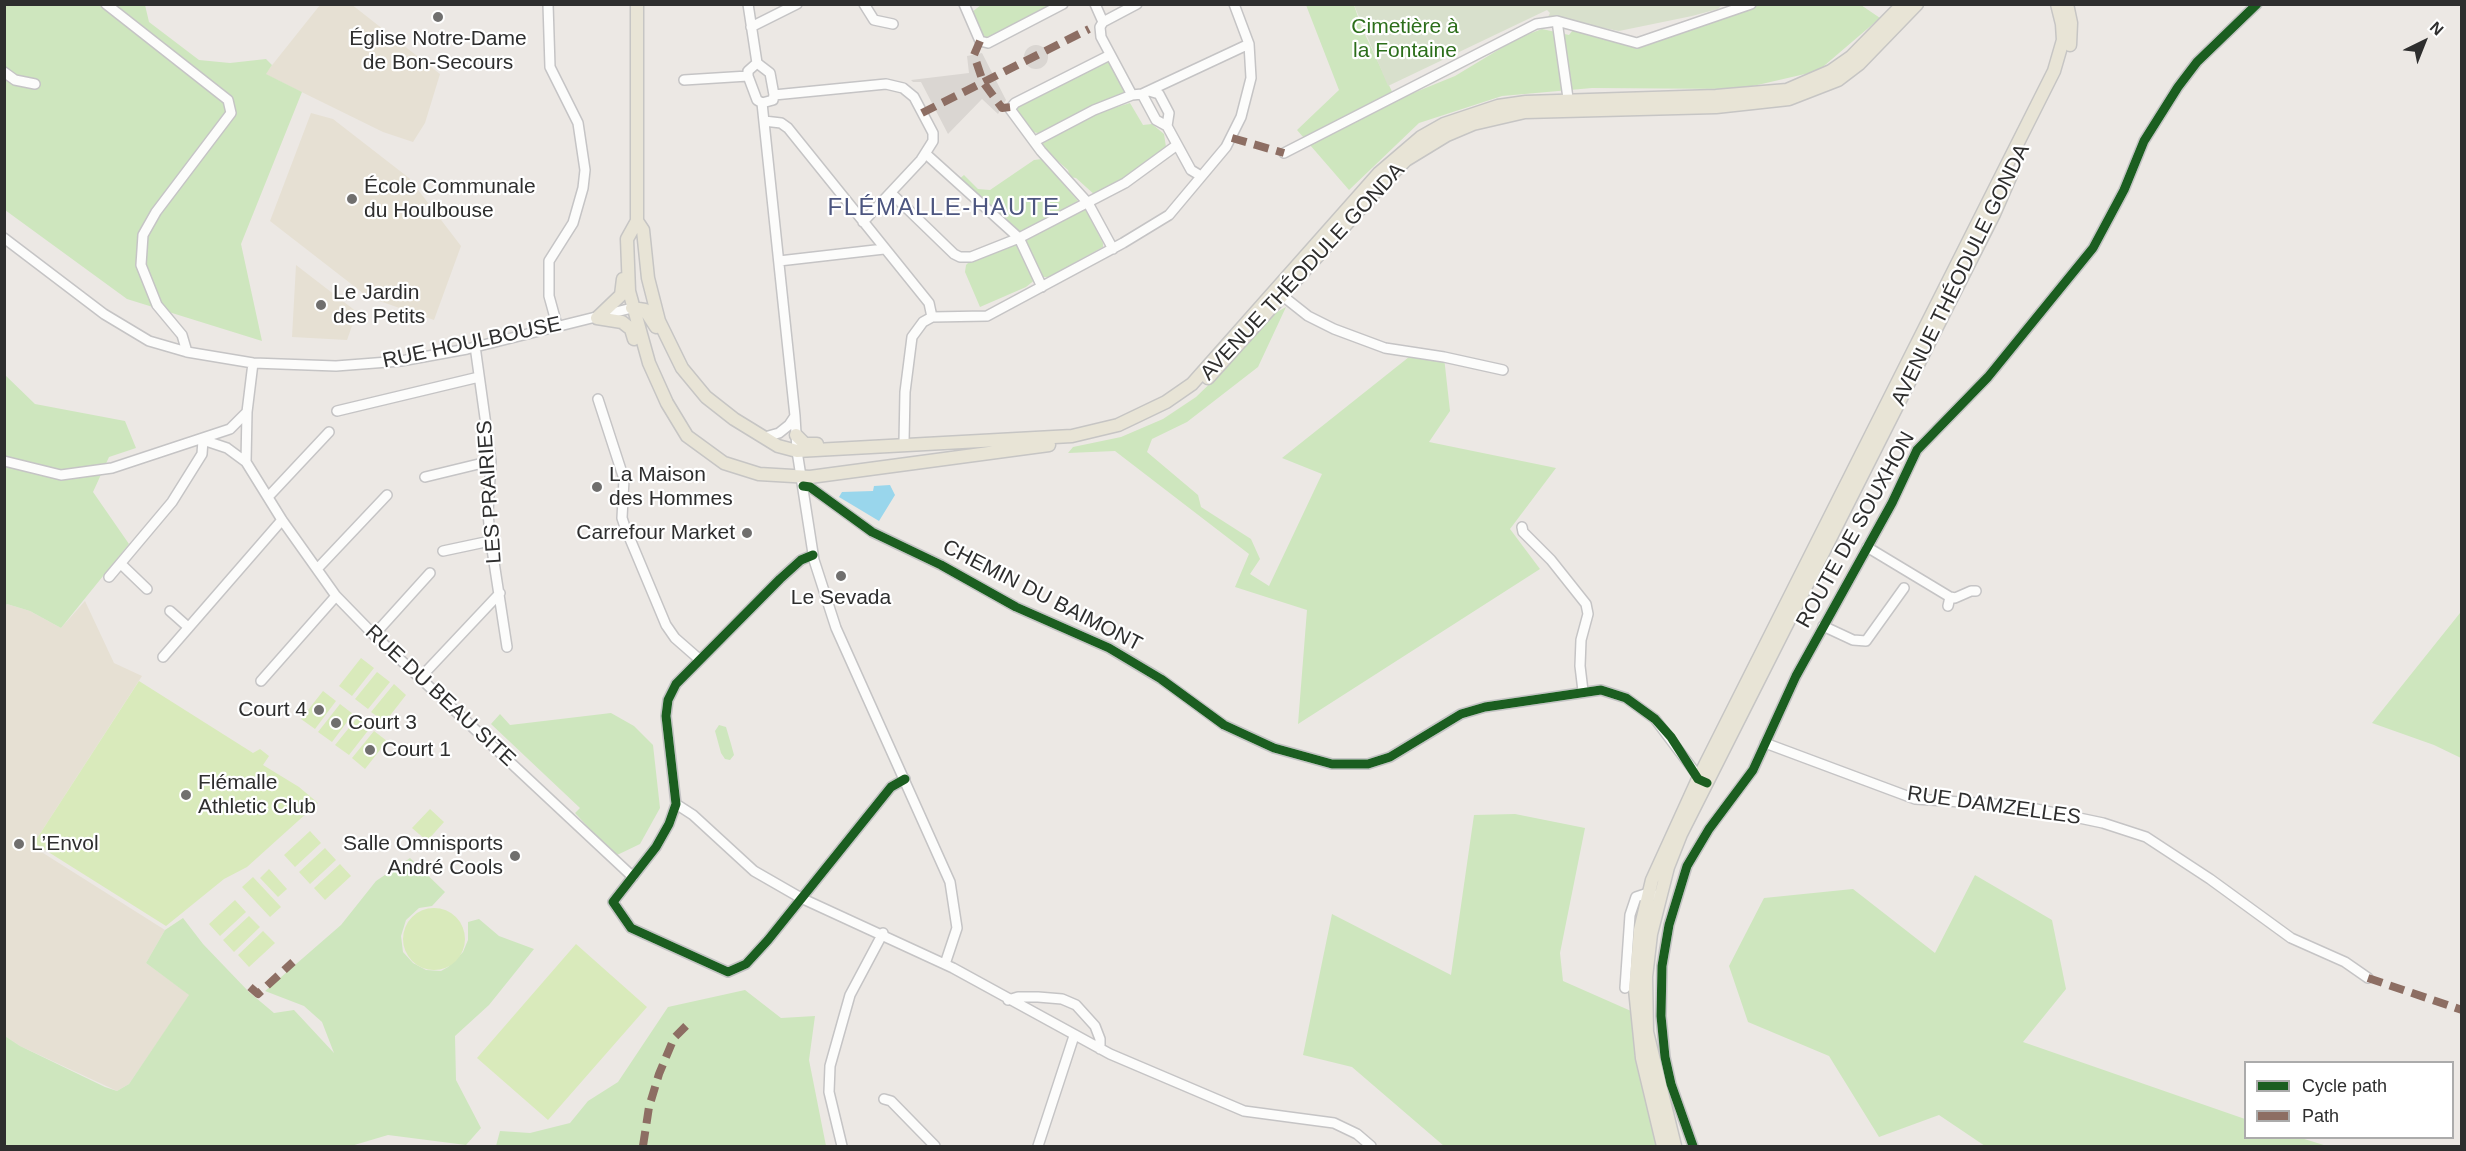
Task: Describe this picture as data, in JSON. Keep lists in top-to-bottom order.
{
  "streets": {
    "main road": ["AVENUE THÉODULE GONDA"],
    "street": [
      "RUE HOULBOUSE",
      "LES PRAIRIES",
      "ROUTE DE SOUXHON",
      "CHEMIN DU BAIMONT",
      "RUE DU BEAU SITE",
      "RUE DAMZELLES"
    ]
  },
  "crossings": [
    ["AVENUE THÉODULE GONDA", "RUE HOULBOUSE"],
    ["AVENUE THÉODULE GONDA", "CHEMIN DU BAIMONT"],
    ["RUE HOULBOUSE", "LES PRAIRIES"],
    ["LES PRAIRIES", "RUE DU BEAU SITE"],
    ["ROUTE DE SOUXHON", "RUE DAMZELLES"]
  ],
  "districts": ["FLÉMALLE-HAUTE"],
  "parks": ["Cimetière à la Fontaine"],
  "places": [
    "Église Notre-Dame de Bon-Secours",
    "École Communale du Houlbouse",
    "Le Jardin des Petits",
    "La Maison des Hommes",
    "Carrefour Market",
    "Le Sevada",
    "Court 4",
    "Court 3",
    "Court 1",
    "Flémalle Athletic Club",
    "L’Envol",
    "Salle Omnisports André Cools"
  ],
  "legend": ["Cycle path", "Path"],
  "north": "top right"
}
